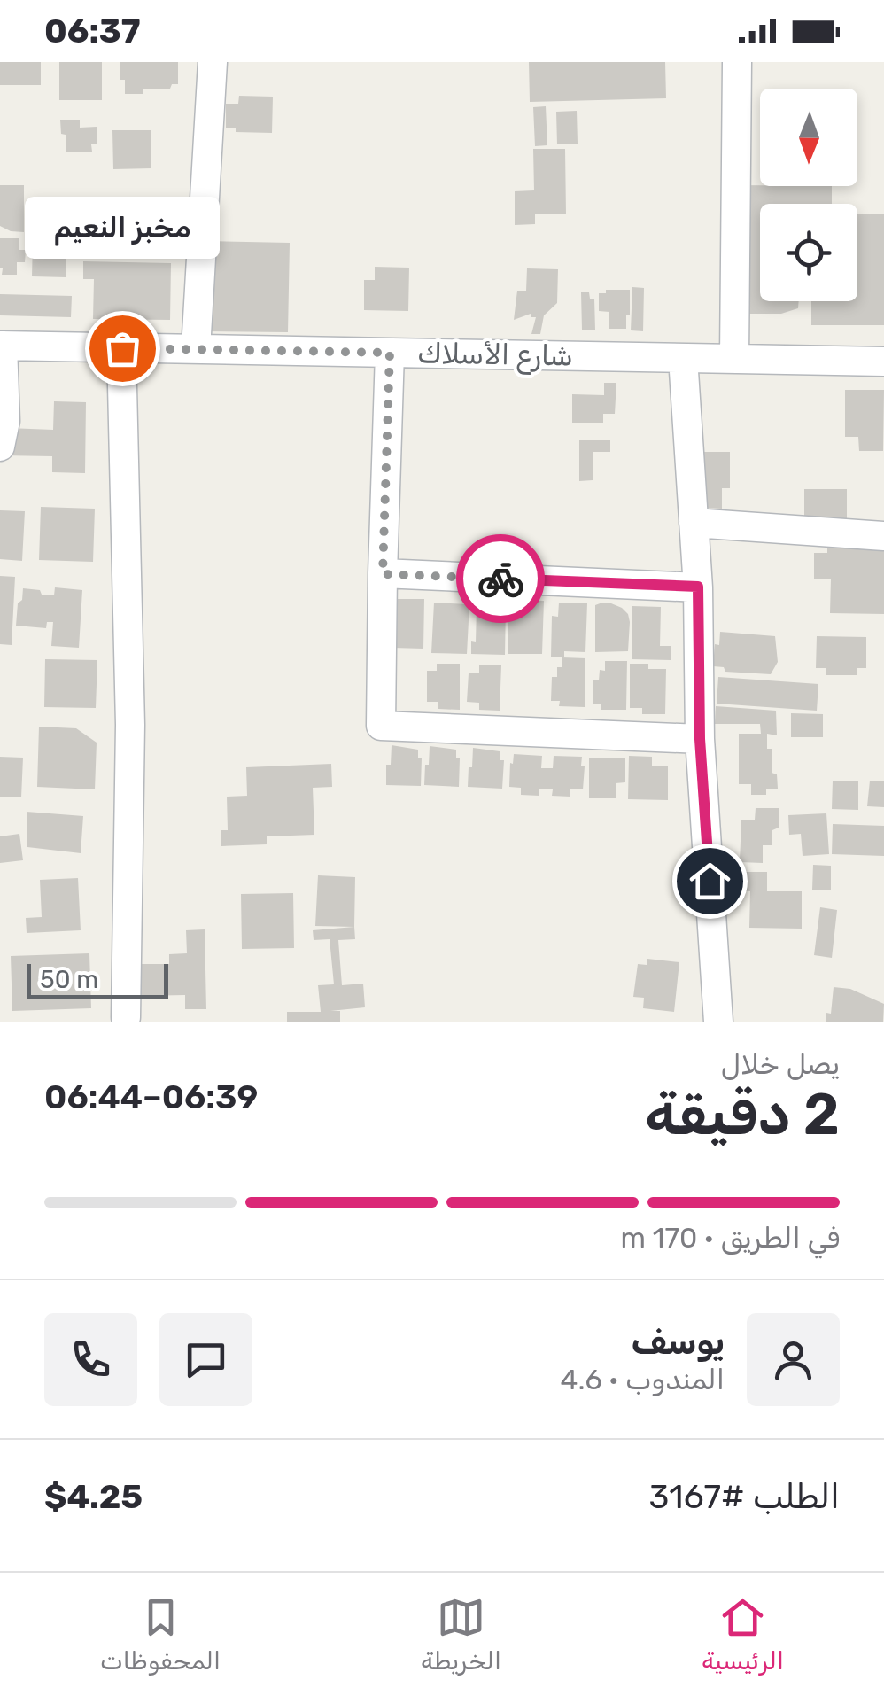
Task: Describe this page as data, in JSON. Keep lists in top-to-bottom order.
{
  "streets": {
    "street": ["شارع الأسلاك"]
  },
  "places": ["مخبز النعيم"],
  "scale_bar": "50 m",
  "north": "bottom",
  "page": {
    "status": "06:37",
    "bubble": "مخبز النعيم",
    "scale": "50 m",
    "heading": ["2 دقيقة", "يصل خلال", "06:39–06:44"],
    "panel": [
      "يوسف",
      "المندوب · 4.6",
      "الطلب #3167",
      "$4.25"
    ],
    "bar": "في الطريق · 170 m",
    "tabs": ["الرئيسية", "الخريطة", "المحفوظات"]
  }
}
